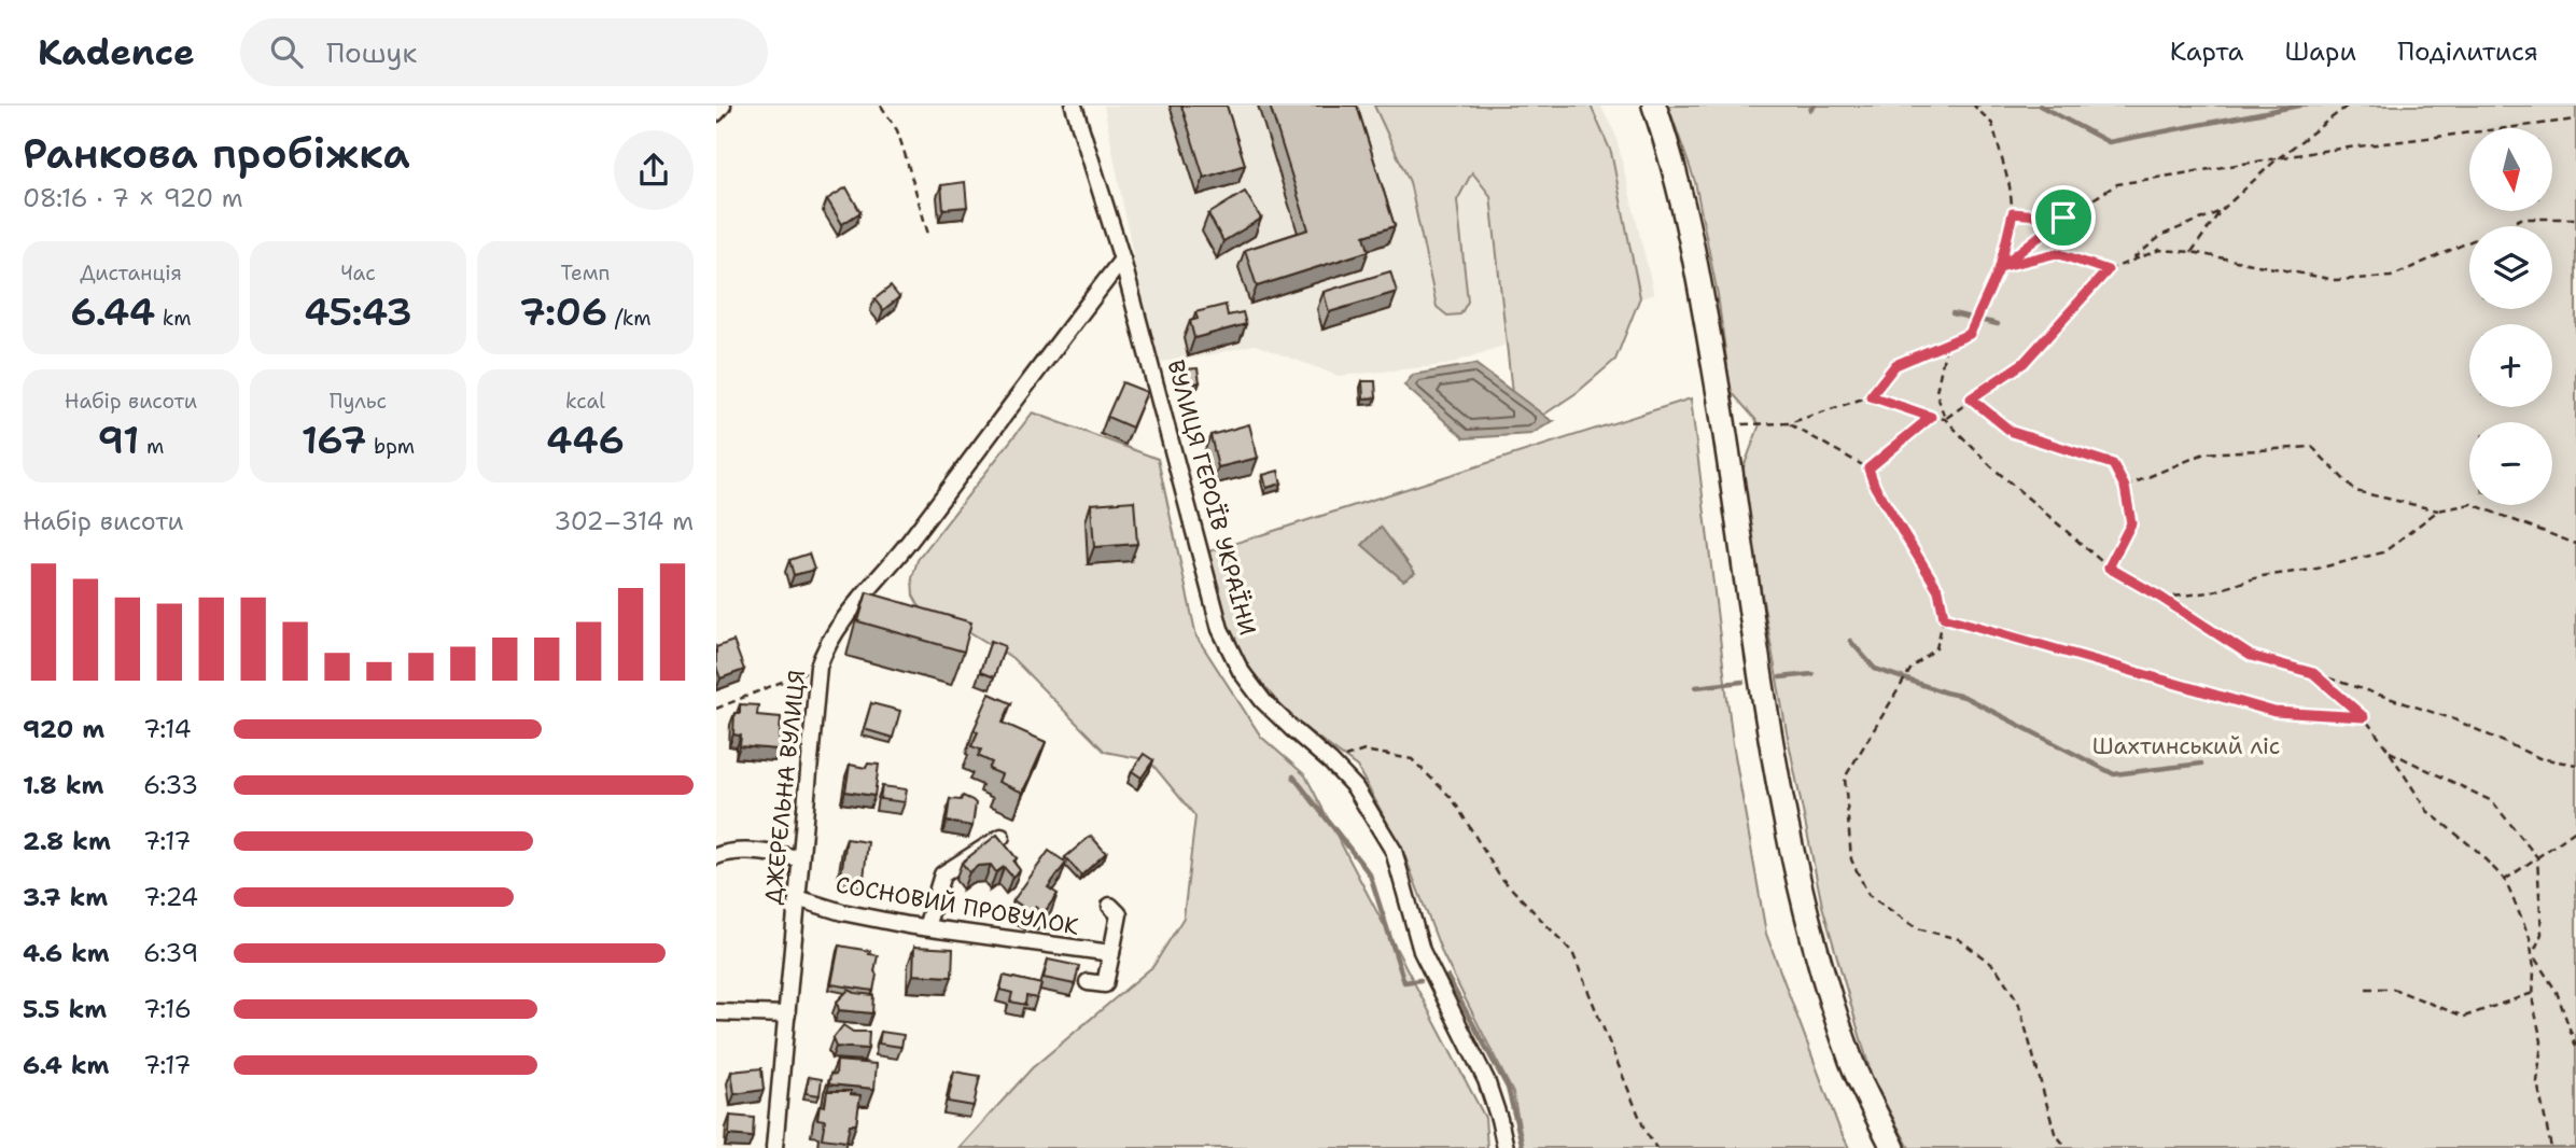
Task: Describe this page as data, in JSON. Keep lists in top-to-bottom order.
{
  "streets": {
    "street": ["ВУЛИЦЯ ГЕРОЇВ УКРАЇНИ", "ДЖЕРЕЛЬНА ВУЛИЦЯ", "СОСНОВИЙ ПРОВУЛОК"]
  },
  "crossings": [
    ["ВУЛИЦЯ ГЕРОЇВ УКРАЇНИ", "ДЖЕРЕЛЬНА ВУЛИЦЯ"],
    ["ДЖЕРЕЛЬНА ВУЛИЦЯ", "СОСНОВИЙ ПРОВУЛОК"]
  ],
  "parks": ["Шахтинський ліс"],
  "north": "bottom",
  "page": {
    "header": "Kadence",
    "search": "Пошук",
    "nav": ["Карта", "Шари", "Поділитися"],
    "heading": ["Ранкова пробіжка", "08:16 · 7 × 920 m"],
    "map_buttons": ["+", "−"],
    "stats": [
      ["Дистанція", "6.44 km"],
      ["Час", "45:43"],
      ["Темп", "7:06 /km"],
      ["Набір висоти", "91 m"],
      ["Пульс", "167 bpm"],
      ["kcal", "446"]
    ],
    "chart": ["Набір висоти", "302–314 m"],
    "list": [
      {
        "name": "920 m",
        "note": "7:14"
      },
      {
        "name": "1.8 km",
        "note": "6:33"
      },
      {
        "name": "2.8 km",
        "note": "7:17"
      },
      {
        "name": "3.7 km",
        "note": "7:24"
      },
      {
        "name": "4.6 km",
        "note": "6:39"
      },
      {
        "name": "5.5 km",
        "note": "7:16"
      },
      {
        "name": "6.4 km",
        "note": "7:17"
      }
    ]
  }
}
